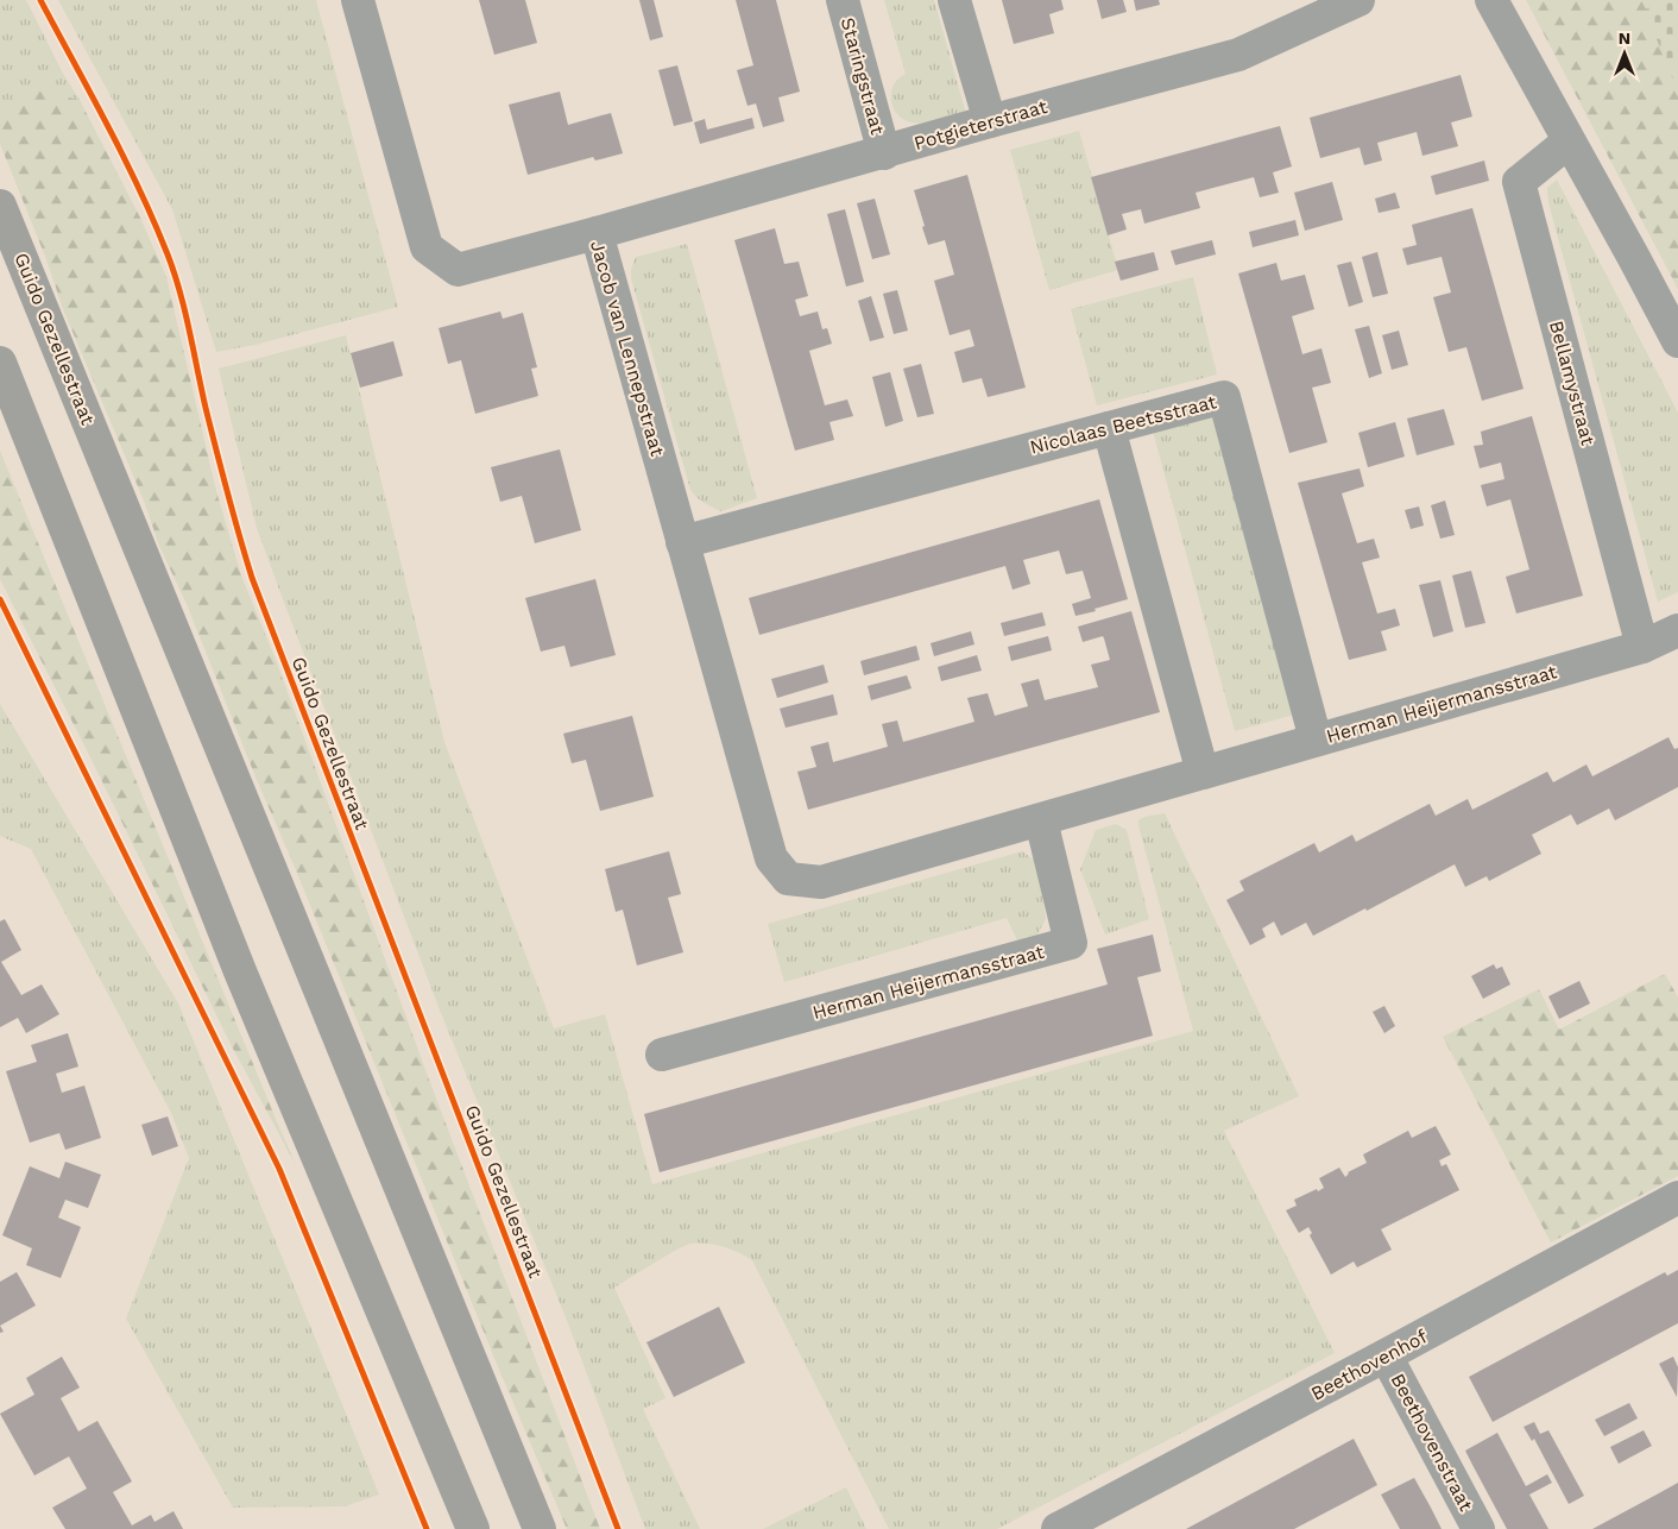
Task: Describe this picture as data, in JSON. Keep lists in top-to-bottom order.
{
  "streets": {
    "main road": ["Guido Gezellestraat"],
    "street": [
      "Staringstraat",
      "Potgieterstraat",
      "Jacob van Lennepstraat",
      "Bellamystraat",
      "Nicolaas Beetsstraat",
      "Herman Heijermansstraat",
      "Beethovenhof",
      "Beethovenstraat"
    ]
  },
  "crossings": [
    ["Staringstraat", "Potgieterstraat"],
    ["Potgieterstraat", "Jacob van Lennepstraat"],
    ["Jacob van Lennepstraat", "Nicolaas Beetsstraat"],
    ["Jacob van Lennepstraat", "Herman Heijermansstraat"],
    ["Bellamystraat", "Herman Heijermansstraat"],
    ["Nicolaas Beetsstraat", "Herman Heijermansstraat"],
    ["Beethovenhof", "Beethovenstraat"]
  ],
  "north": "top"
}
